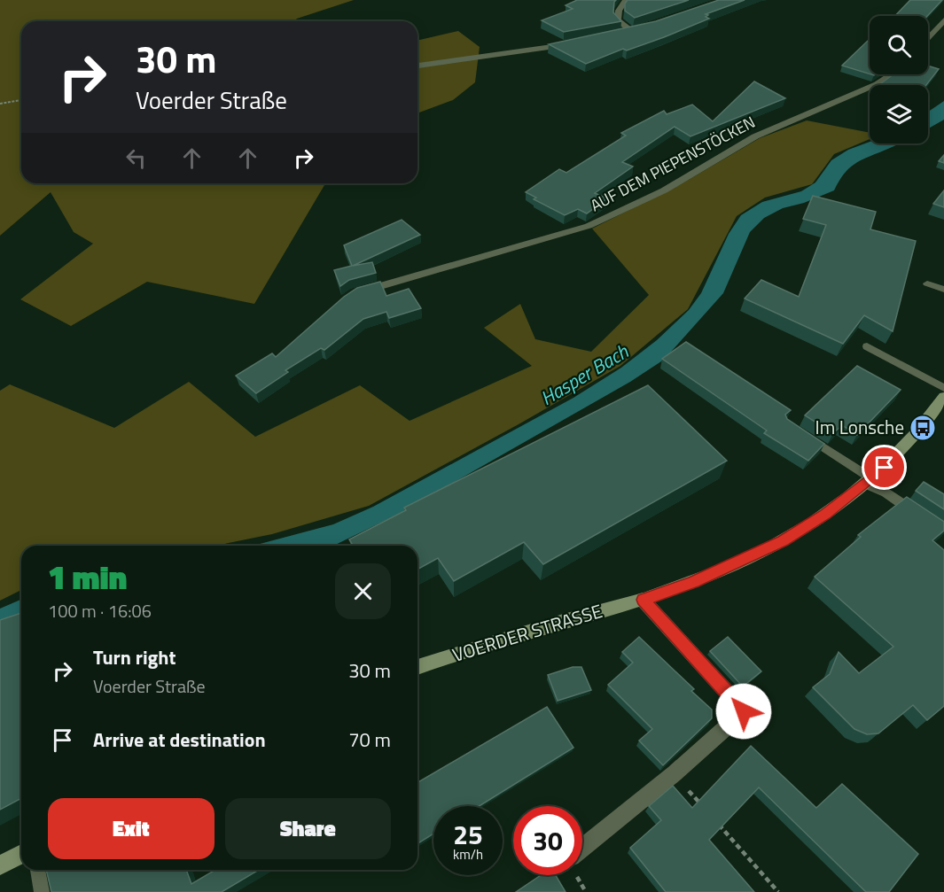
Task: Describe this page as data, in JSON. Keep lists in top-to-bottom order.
{
  "streets": {
    "main road": ["VOERDER STRASSE"],
    "street": ["AUF DEM PIEPENSTÖCKEN"]
  },
  "water": ["Hasper Bach"],
  "places": {
    "bus stop": ["Im Lonsche"]
  },
  "page": {
    "turn": ["30 m", "Voerder Straße"],
    "heading": ["1 min", "100 m · 16:06"],
    "list": [
      {
        "name": "Turn right",
        "note": "Voerder Straße",
        "value": "30 m"
      },
      {
        "name": "Arrive at destination",
        "value": "70 m"
      }
    ],
    "buttons": ["Exit", "Share"],
    "speed": "25 km/h",
    "limit": "30"
  }
}
